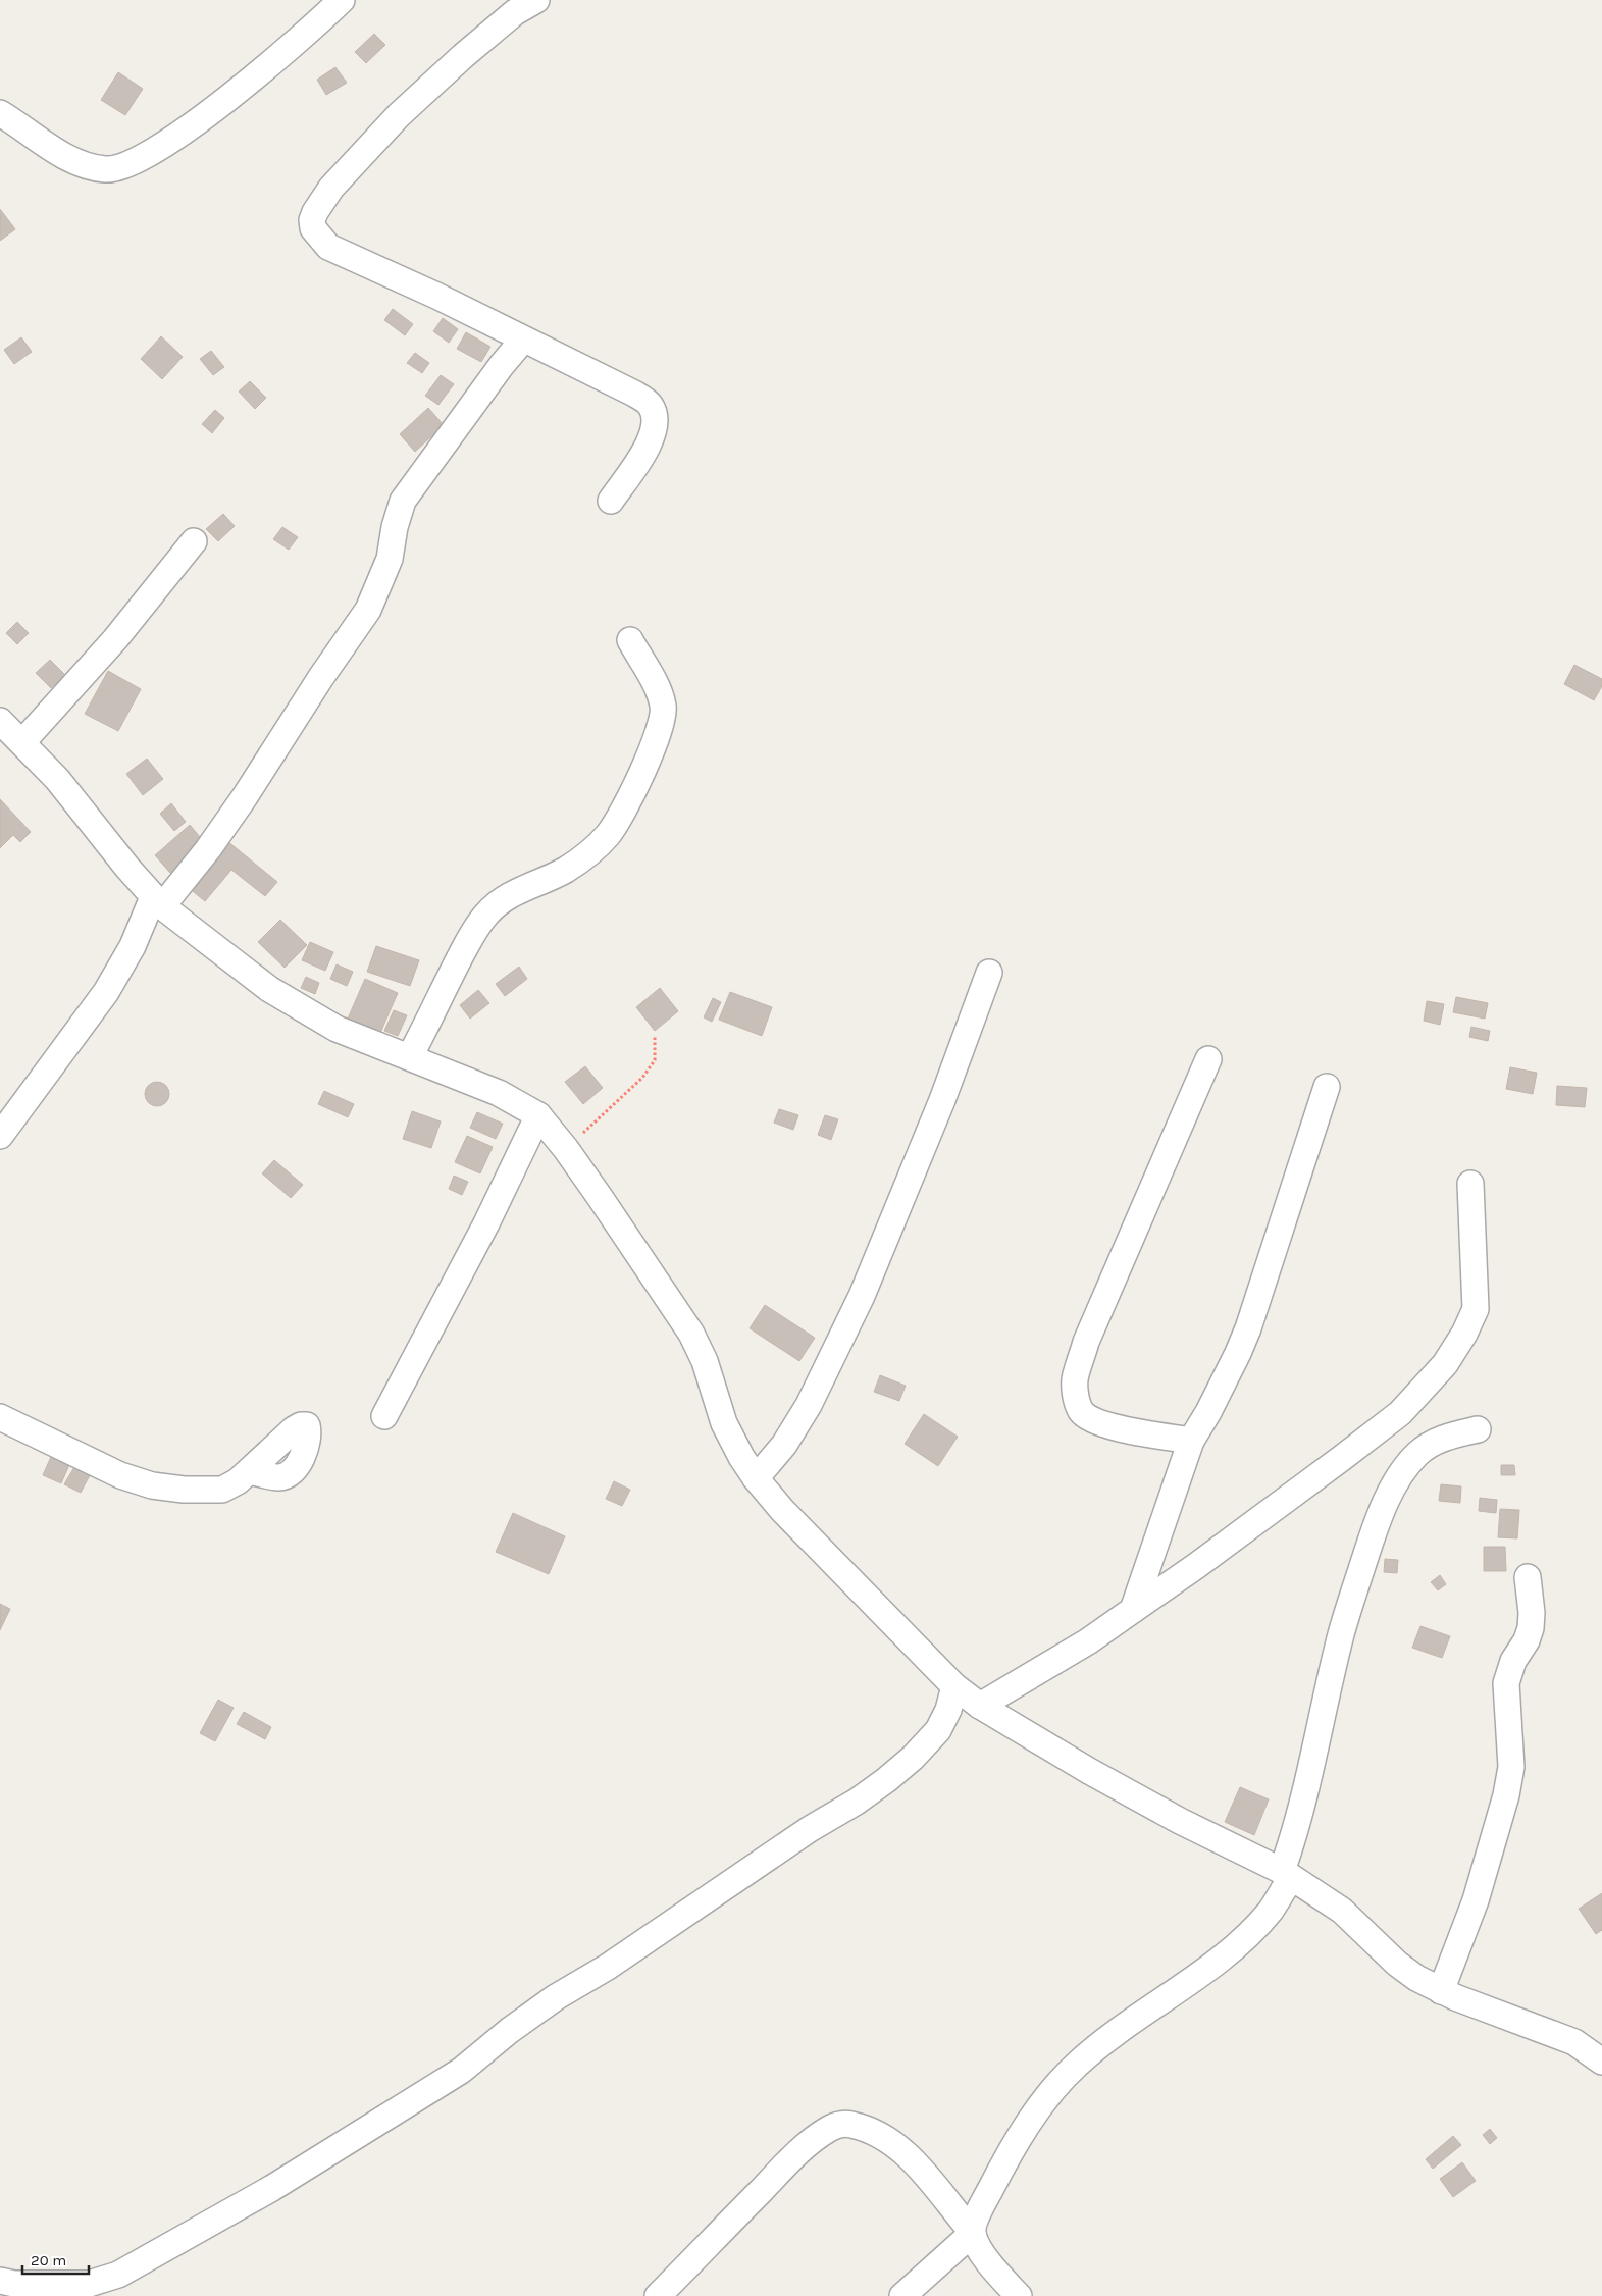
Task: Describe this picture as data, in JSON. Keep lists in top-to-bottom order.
{
  "scale_bar": "20 m"
}
